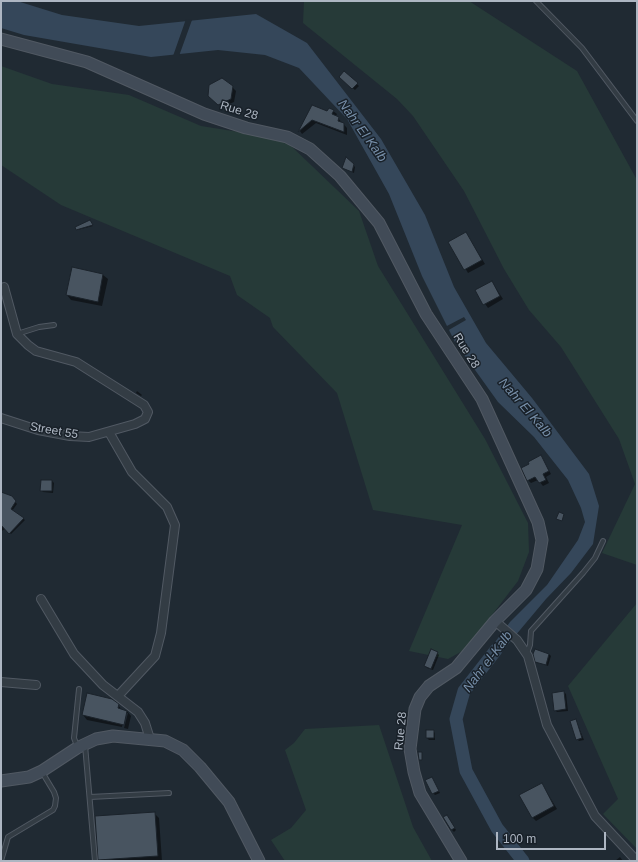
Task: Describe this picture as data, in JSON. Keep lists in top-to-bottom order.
{
  "streets": {
    "street": ["Rue 28", "Street 55"]
  },
  "water": ["Nahr El Kalb", "Nahr el-Kalb"],
  "scale_bar": "100 m"
}
